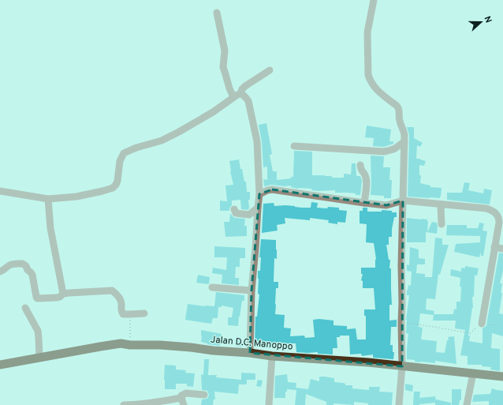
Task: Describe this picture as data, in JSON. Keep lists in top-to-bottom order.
{
  "streets": {
    "highway": ["Jalan D.C. Manoppo"]
  },
  "north": "right"
}
